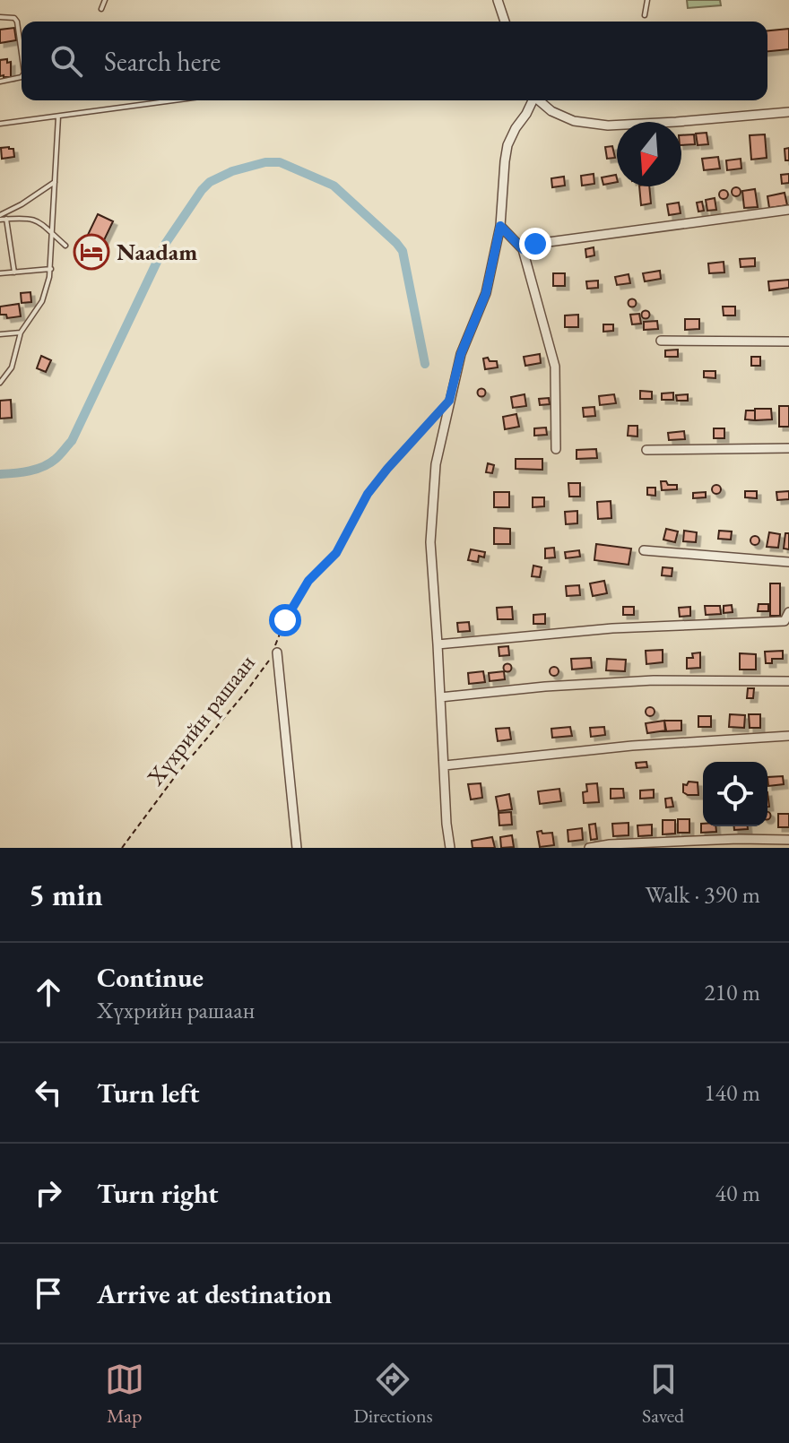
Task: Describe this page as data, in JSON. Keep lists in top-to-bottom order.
{
  "streets": {
    "path": ["Хүхрийн рашаан"]
  },
  "places": {
    "hotel": ["Naadam"]
  },
  "north": "bottom",
  "page": {
    "search": "Search here",
    "heading": ["5 min", "Walk · 390 m"],
    "list": [
      ["Continue", "Хүхрийн рашаан", "210 m"],
      ["Turn left", "140 m"],
      ["Turn right", "40 m"],
      "Arrive at destination"
    ],
    "nav": ["Map", "Directions", "Saved"]
  }
}
